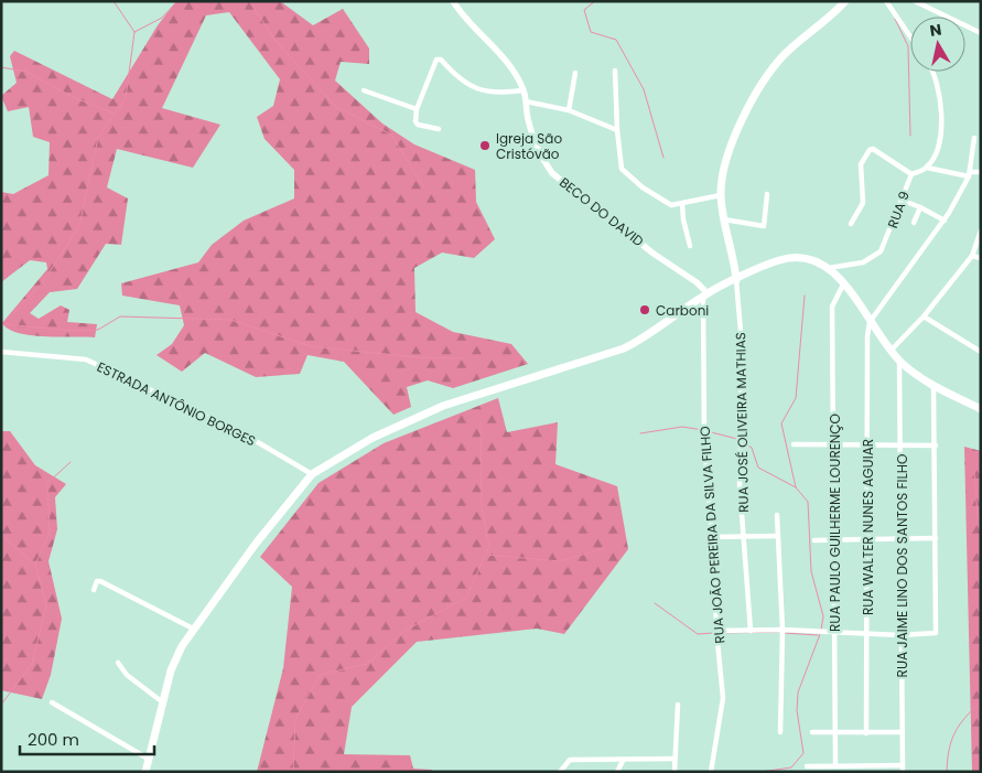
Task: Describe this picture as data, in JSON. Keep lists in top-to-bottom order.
{
  "streets": {
    "street": [
      "RUA 9",
      "BECO DO DAVID",
      "ESTRADA ANTÔNIO BORGES",
      "RUA JOSÉ OLIVEIRA MATHIAS",
      "RUA PAULO GUILHERME LOURENÇO",
      "RUA WALTER NUNES AGUIAR",
      "RUA JOÃO PEREIRA DA SILVA FILHO",
      "RUA JAIME LINO DOS SANTOS FILHO"
    ]
  },
  "crossings": [
    ["BECO DO DAVID", "RUA JOÃO PEREIRA DA SILVA FILHO"]
  ],
  "places": ["Igreja São Cristóvão", "Carboni"],
  "scale_bar": "200 m",
  "north": "top"
}
